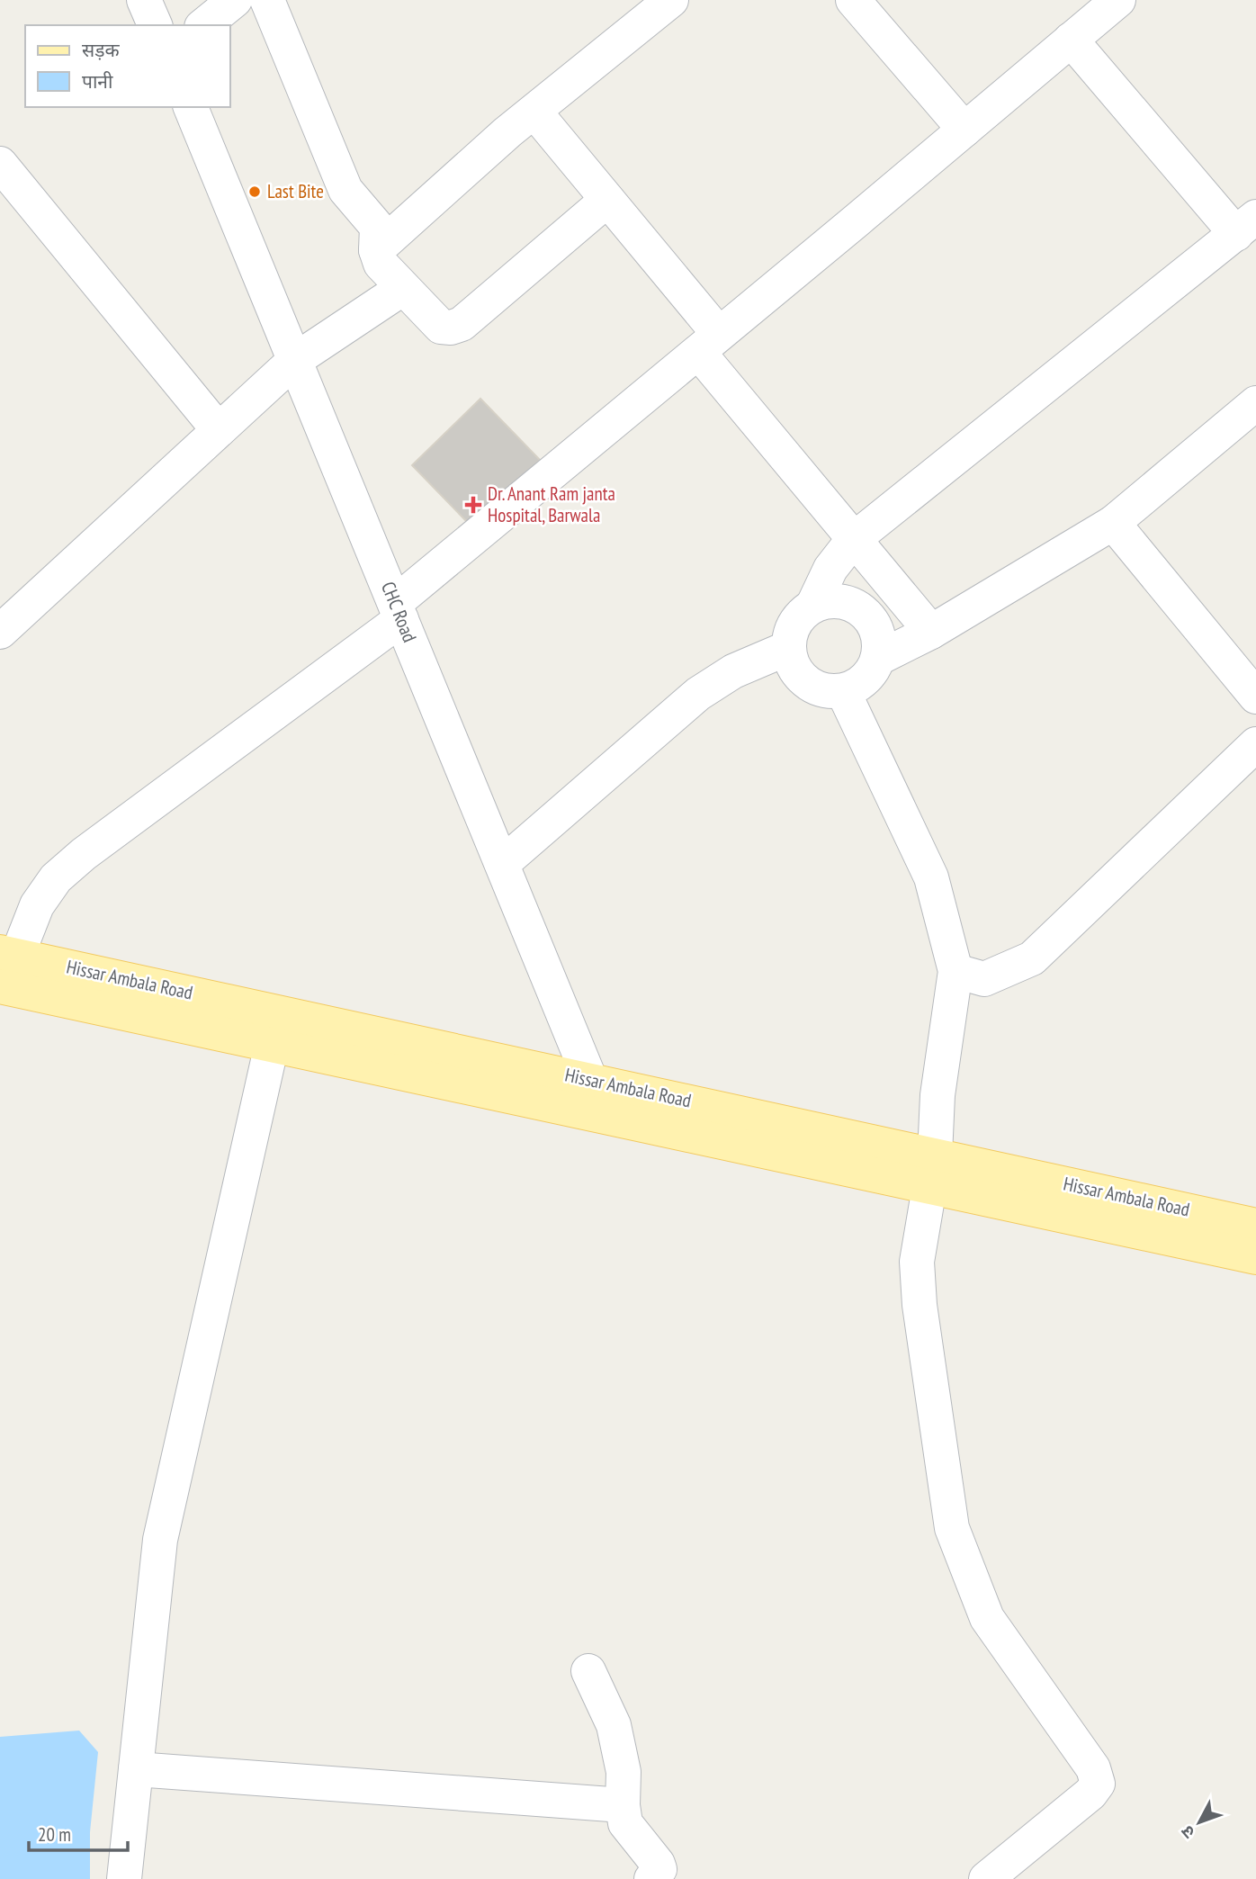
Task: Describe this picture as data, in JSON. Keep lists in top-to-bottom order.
{
  "streets": {
    "main road": ["Hissar Ambala Road"],
    "street": ["CHC Road"]
  },
  "crossings": [
    ["CHC Road", "Hissar Ambala Road"]
  ],
  "places": {
    "other": ["Last Bite"],
    "health": ["Dr. Anant Ram janta Hospital, Barwala"]
  },
  "legend": ["सड़क", "पानी"],
  "scale_bar": "20 m",
  "north": "bottom left"
}
